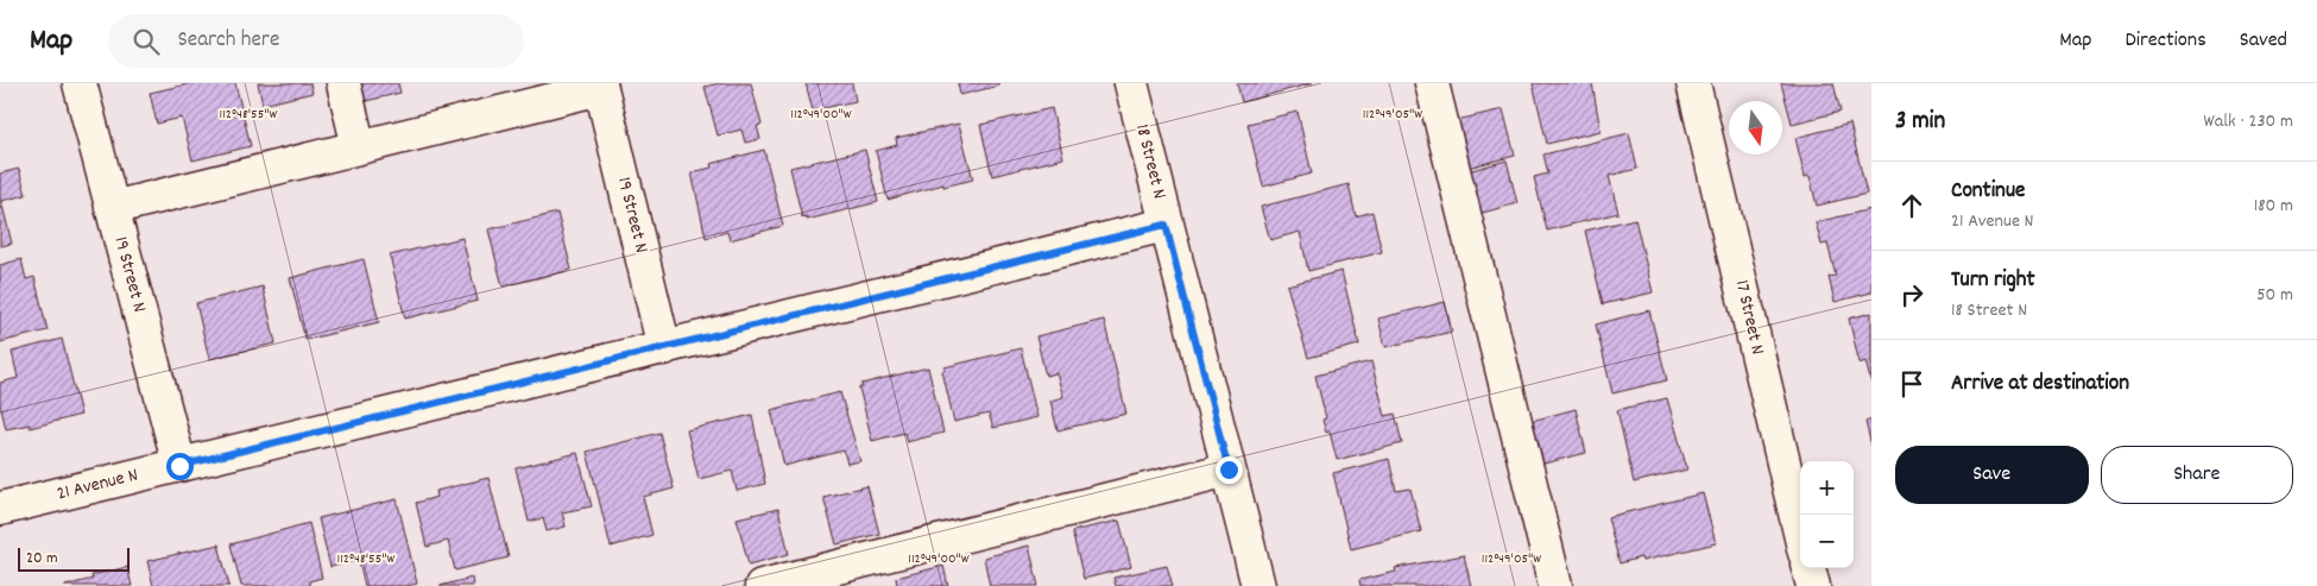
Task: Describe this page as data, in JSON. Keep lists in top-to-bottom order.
{
  "streets": {
    "street": [
      "18 Street N",
      "19 Street N",
      "17 Street N",
      "21 Avenue N"
    ]
  },
  "crossings": [
    ["18 Street N", "21 Avenue N"],
    ["19 Street N", "21 Avenue N"]
  ],
  "scale_bar": "20 m",
  "north": "bottom",
  "page": {
    "header": "Map",
    "search": "Search here",
    "nav": ["Map", "Directions", "Saved"],
    "heading": ["3 min", "Walk · 230 m"],
    "list": [
      ["Continue", "21 Avenue N", "180 m"],
      ["Turn right", "18 Street N", "50 m"],
      "Arrive at destination"
    ],
    "buttons": ["Save", "Share"],
    "map_buttons": ["+", "−"],
    "scale": "20 m"
  },
  "coordinates": ["112°48'55\"W", "112°49'00\"W", "112°49'05\"W"]
}
